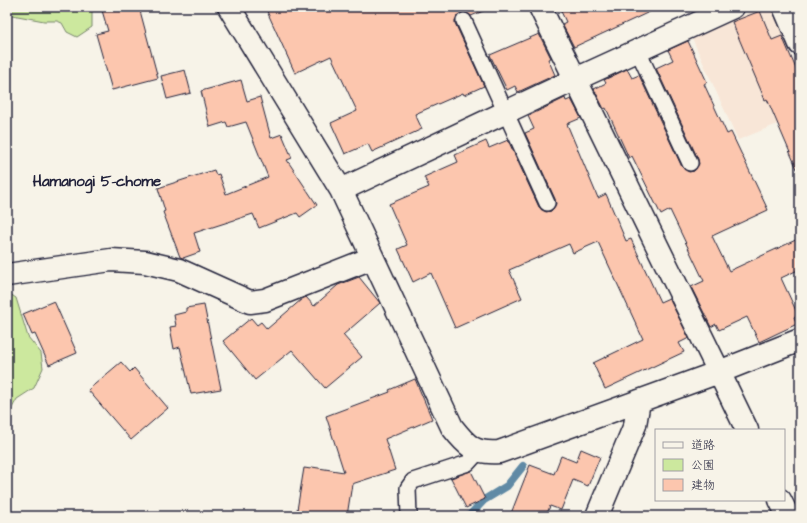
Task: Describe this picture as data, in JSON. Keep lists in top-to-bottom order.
{
  "districts": ["Hamanogi 5-chome"],
  "legend": ["道路", "公園", "建物"]
}
